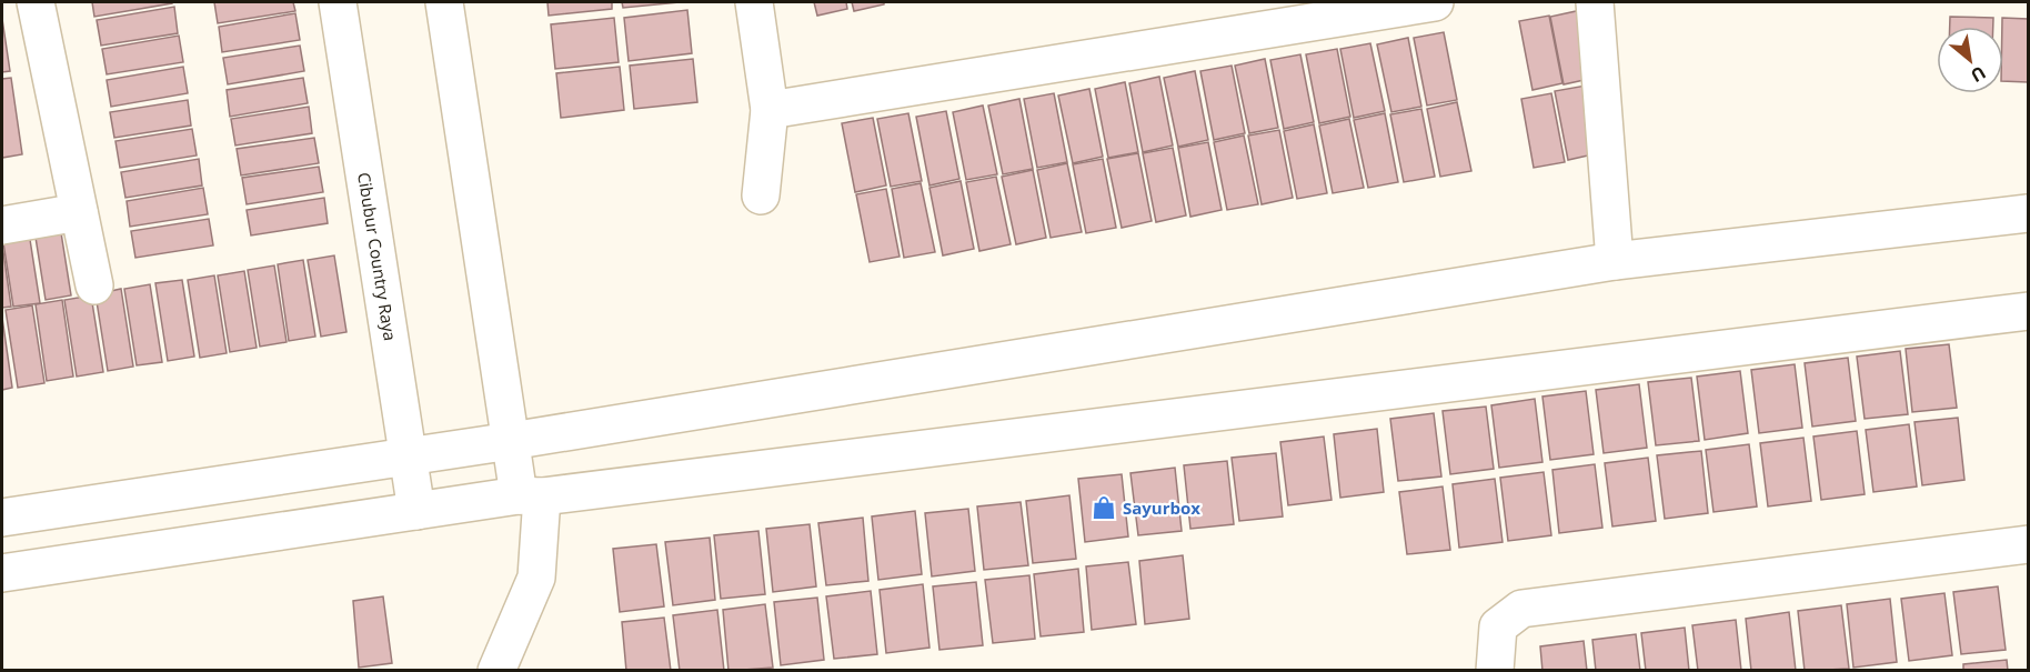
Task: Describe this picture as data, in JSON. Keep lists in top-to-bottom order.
{
  "streets": {
    "street": ["Cibubur Country Raya"]
  },
  "places": {
    "shop": ["Sayurbox"]
  },
  "north": "bottom right"
}
